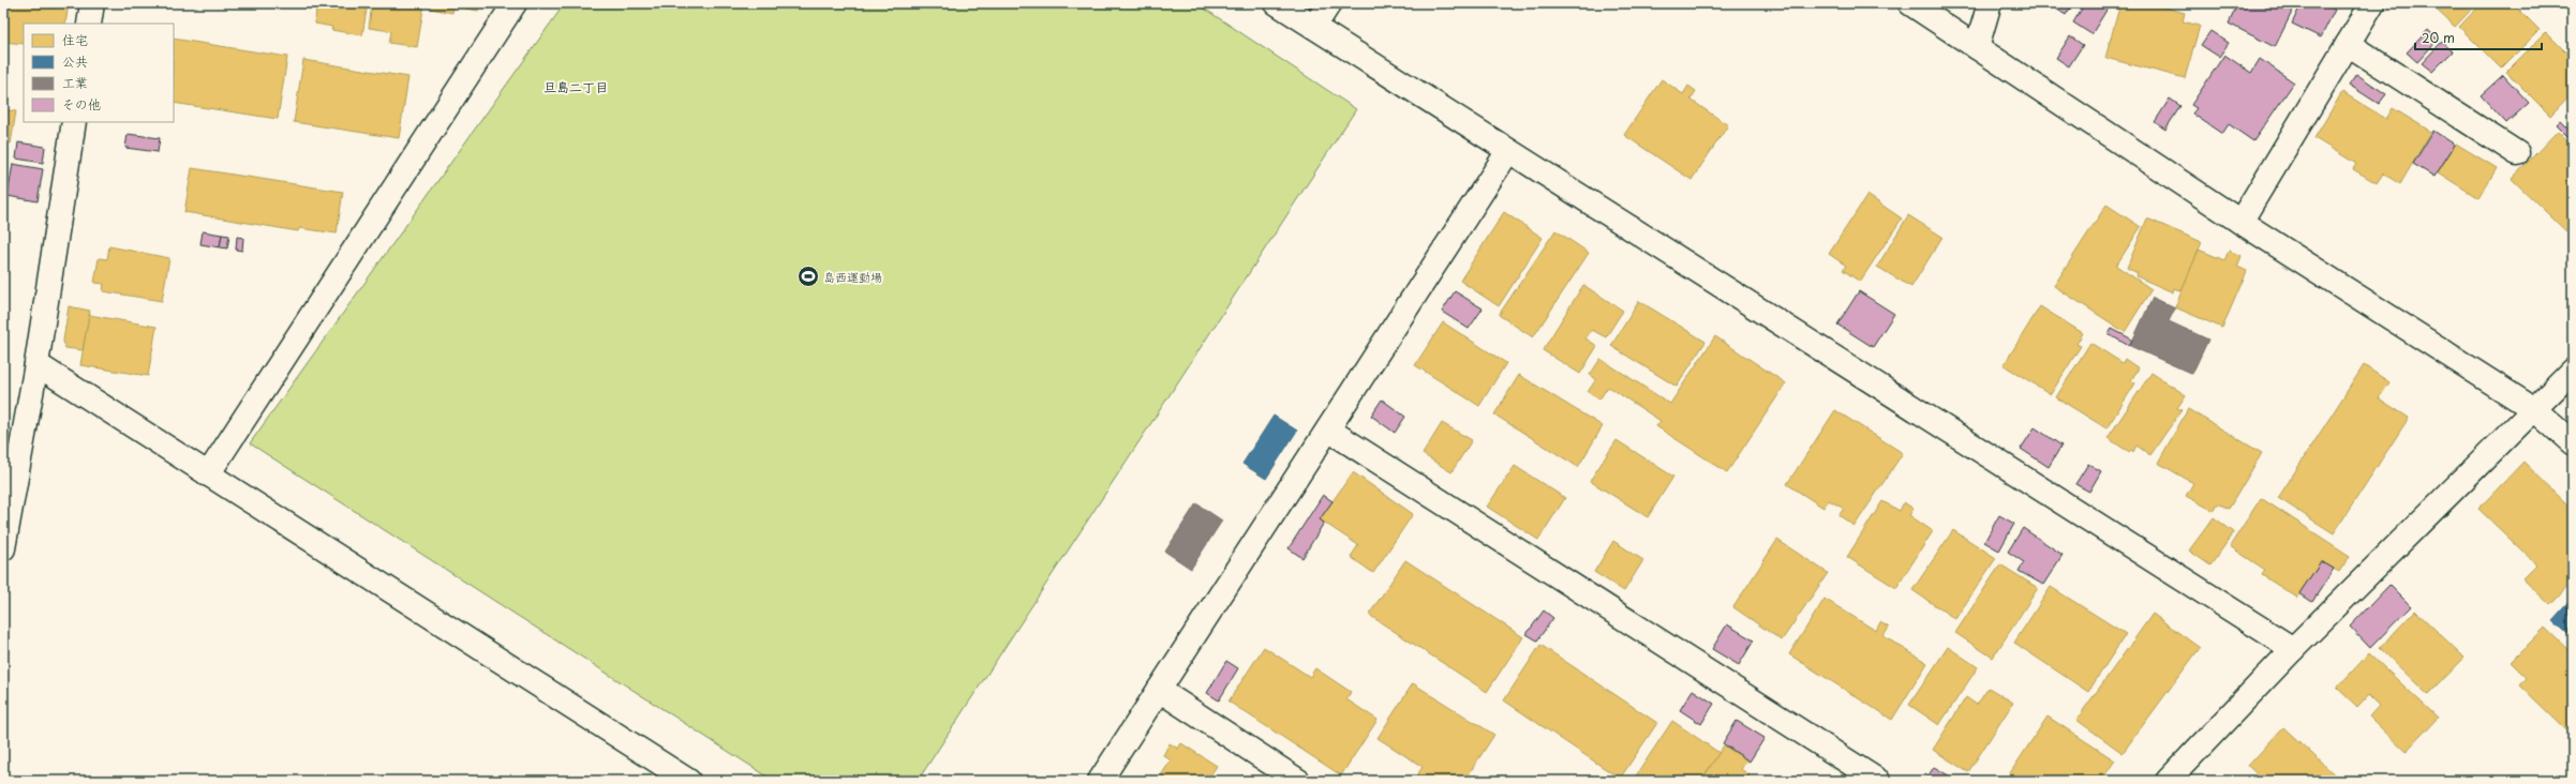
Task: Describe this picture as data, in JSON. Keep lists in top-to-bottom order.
{
  "districts": ["旦島二丁目"],
  "places": {
    "sports": ["島西運動場"]
  },
  "legend": [
    "住宅",
    "公共",
    "工業",
    "その他"
  ],
  "scale_bar": "20 m"
}
